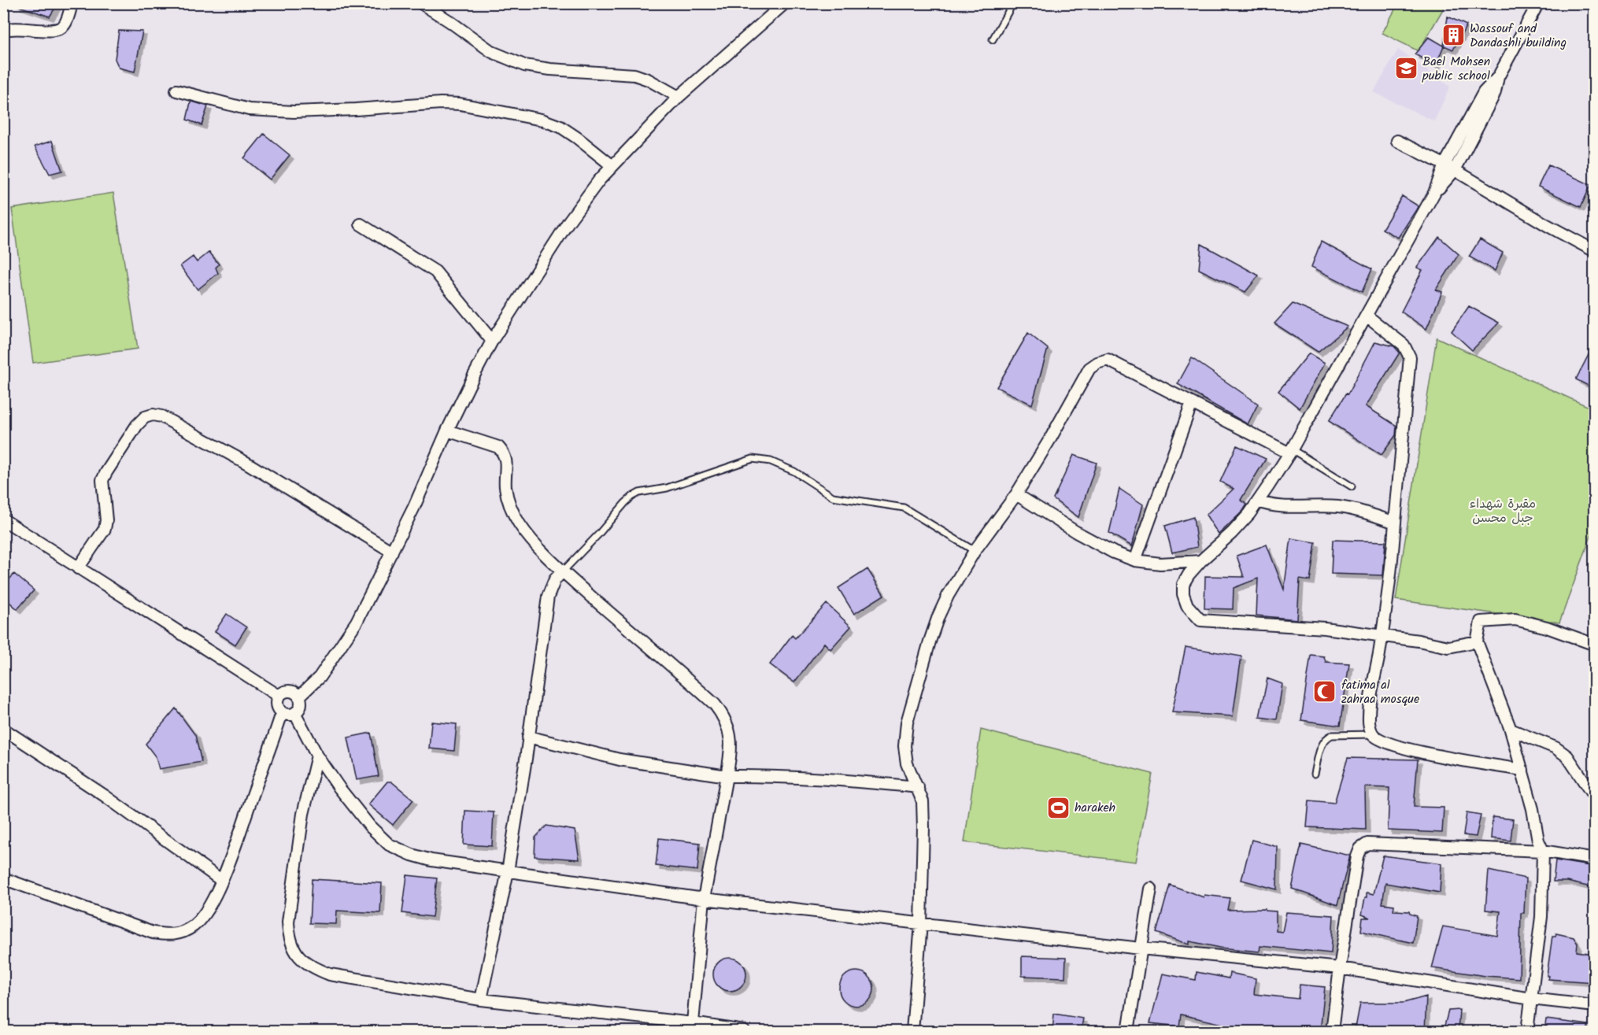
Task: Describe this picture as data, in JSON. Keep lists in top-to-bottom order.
{
  "parks": ["مقبرة شهداء جبل محسن"],
  "places": {
    "building": ["Wassouf and Dandashli building"],
    "school or university": ["Bael Mohsen public school"],
    "mosque": ["fatima al zahraa mosque"],
    "sports": ["harakeh"]
  }
}
